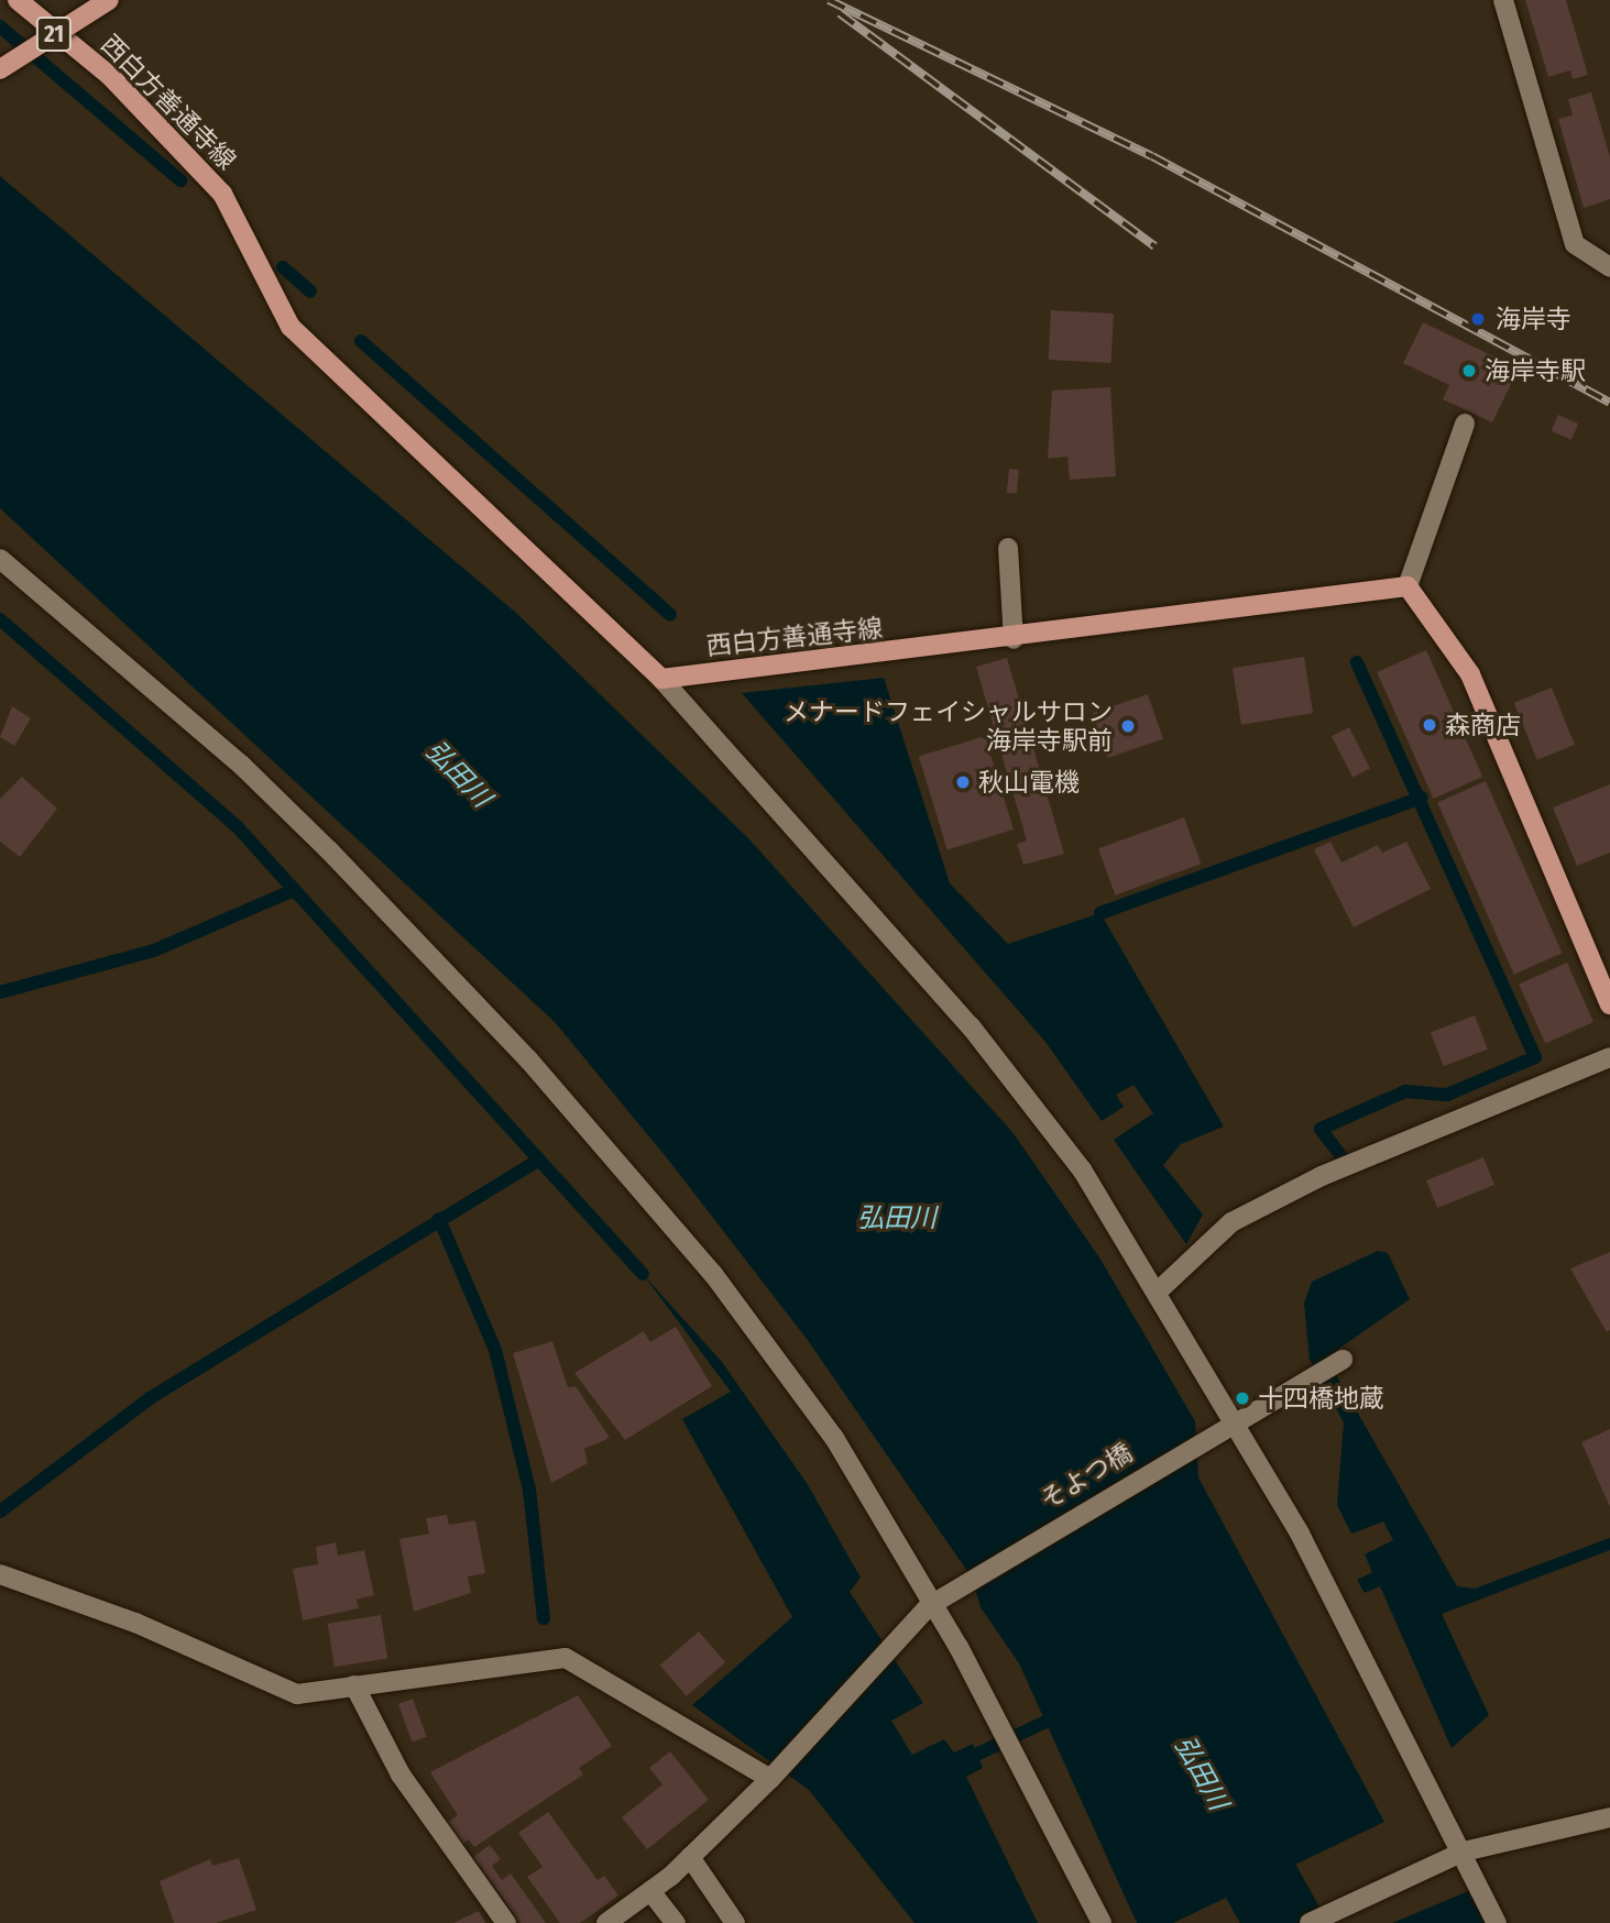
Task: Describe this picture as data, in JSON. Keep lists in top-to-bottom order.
{
  "streets": {
    "main road": ["21", "西白方善通寺線"],
    "street": ["そよつ橋"]
  },
  "water": ["弘田川"],
  "places": [
    "海岸寺",
    "海岸寺駅",
    "森商店",
    "メナードフェイシャルサロン 海岸寺駅前",
    "秋山電機",
    "十四橋地蔵"
  ]
}
